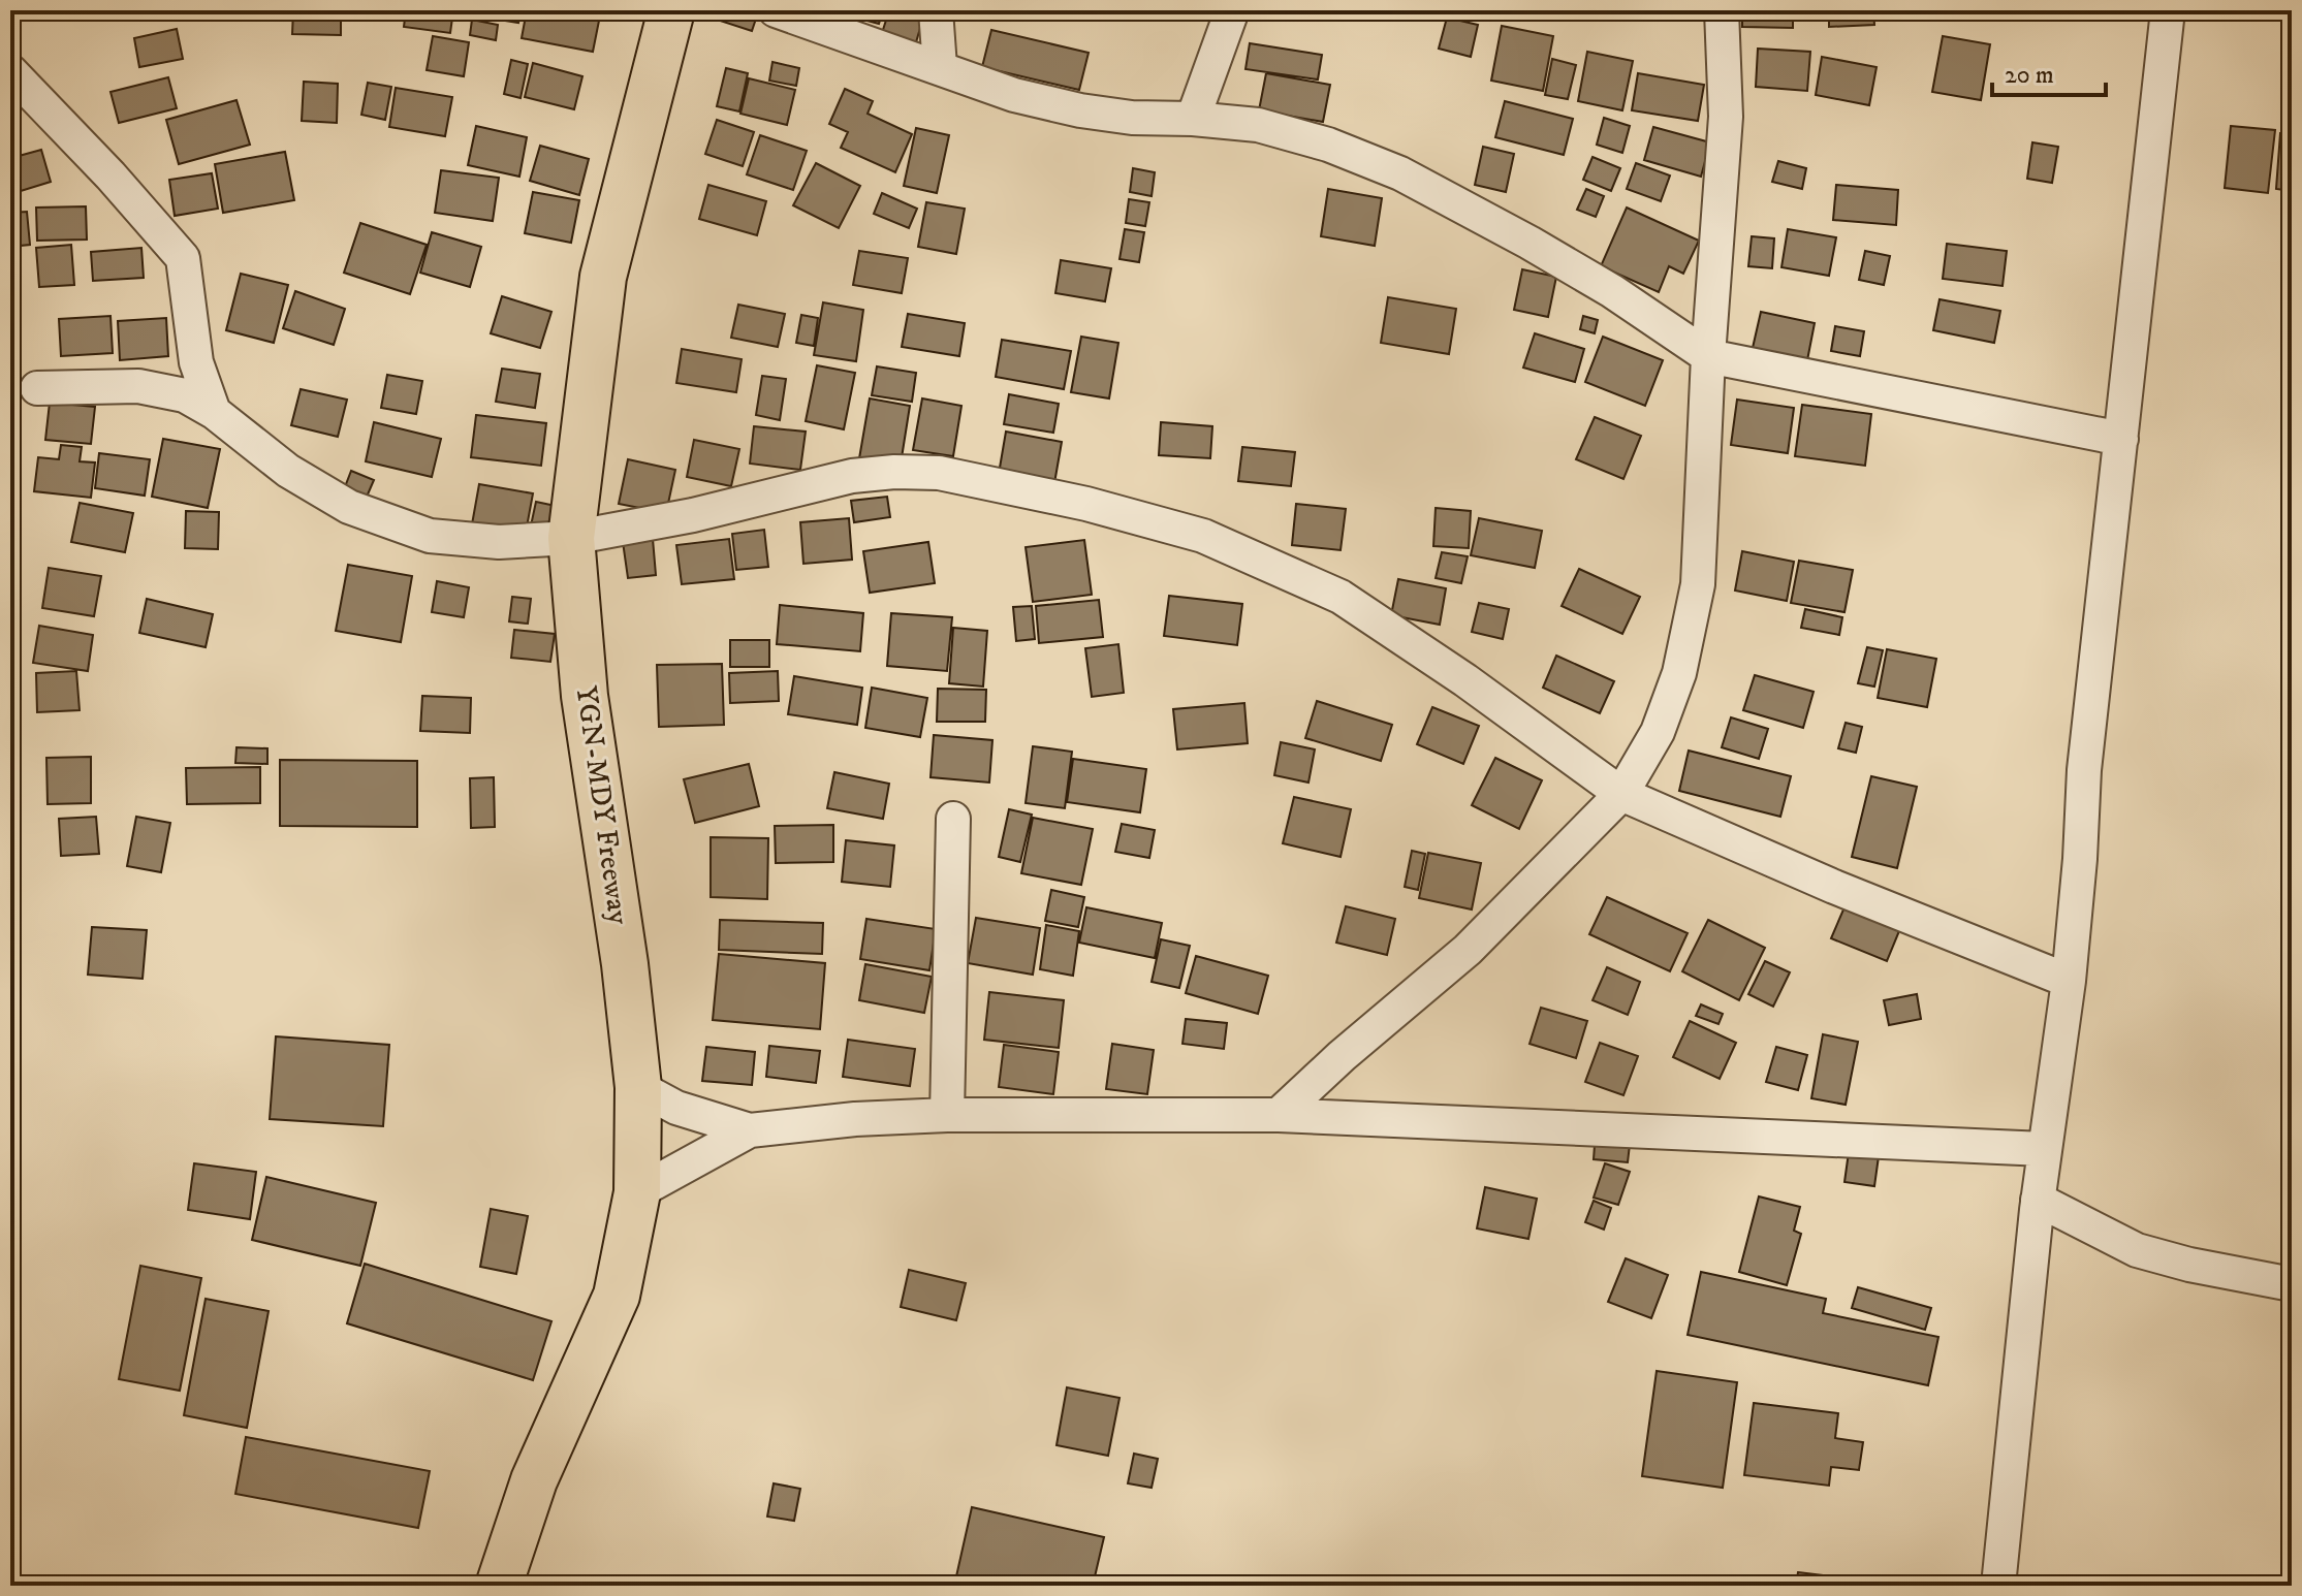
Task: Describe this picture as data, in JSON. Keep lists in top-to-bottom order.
{
  "streets": {
    "main road": ["YGN-MDY Freeway"]
  },
  "scale_bar": "20 m"
}
